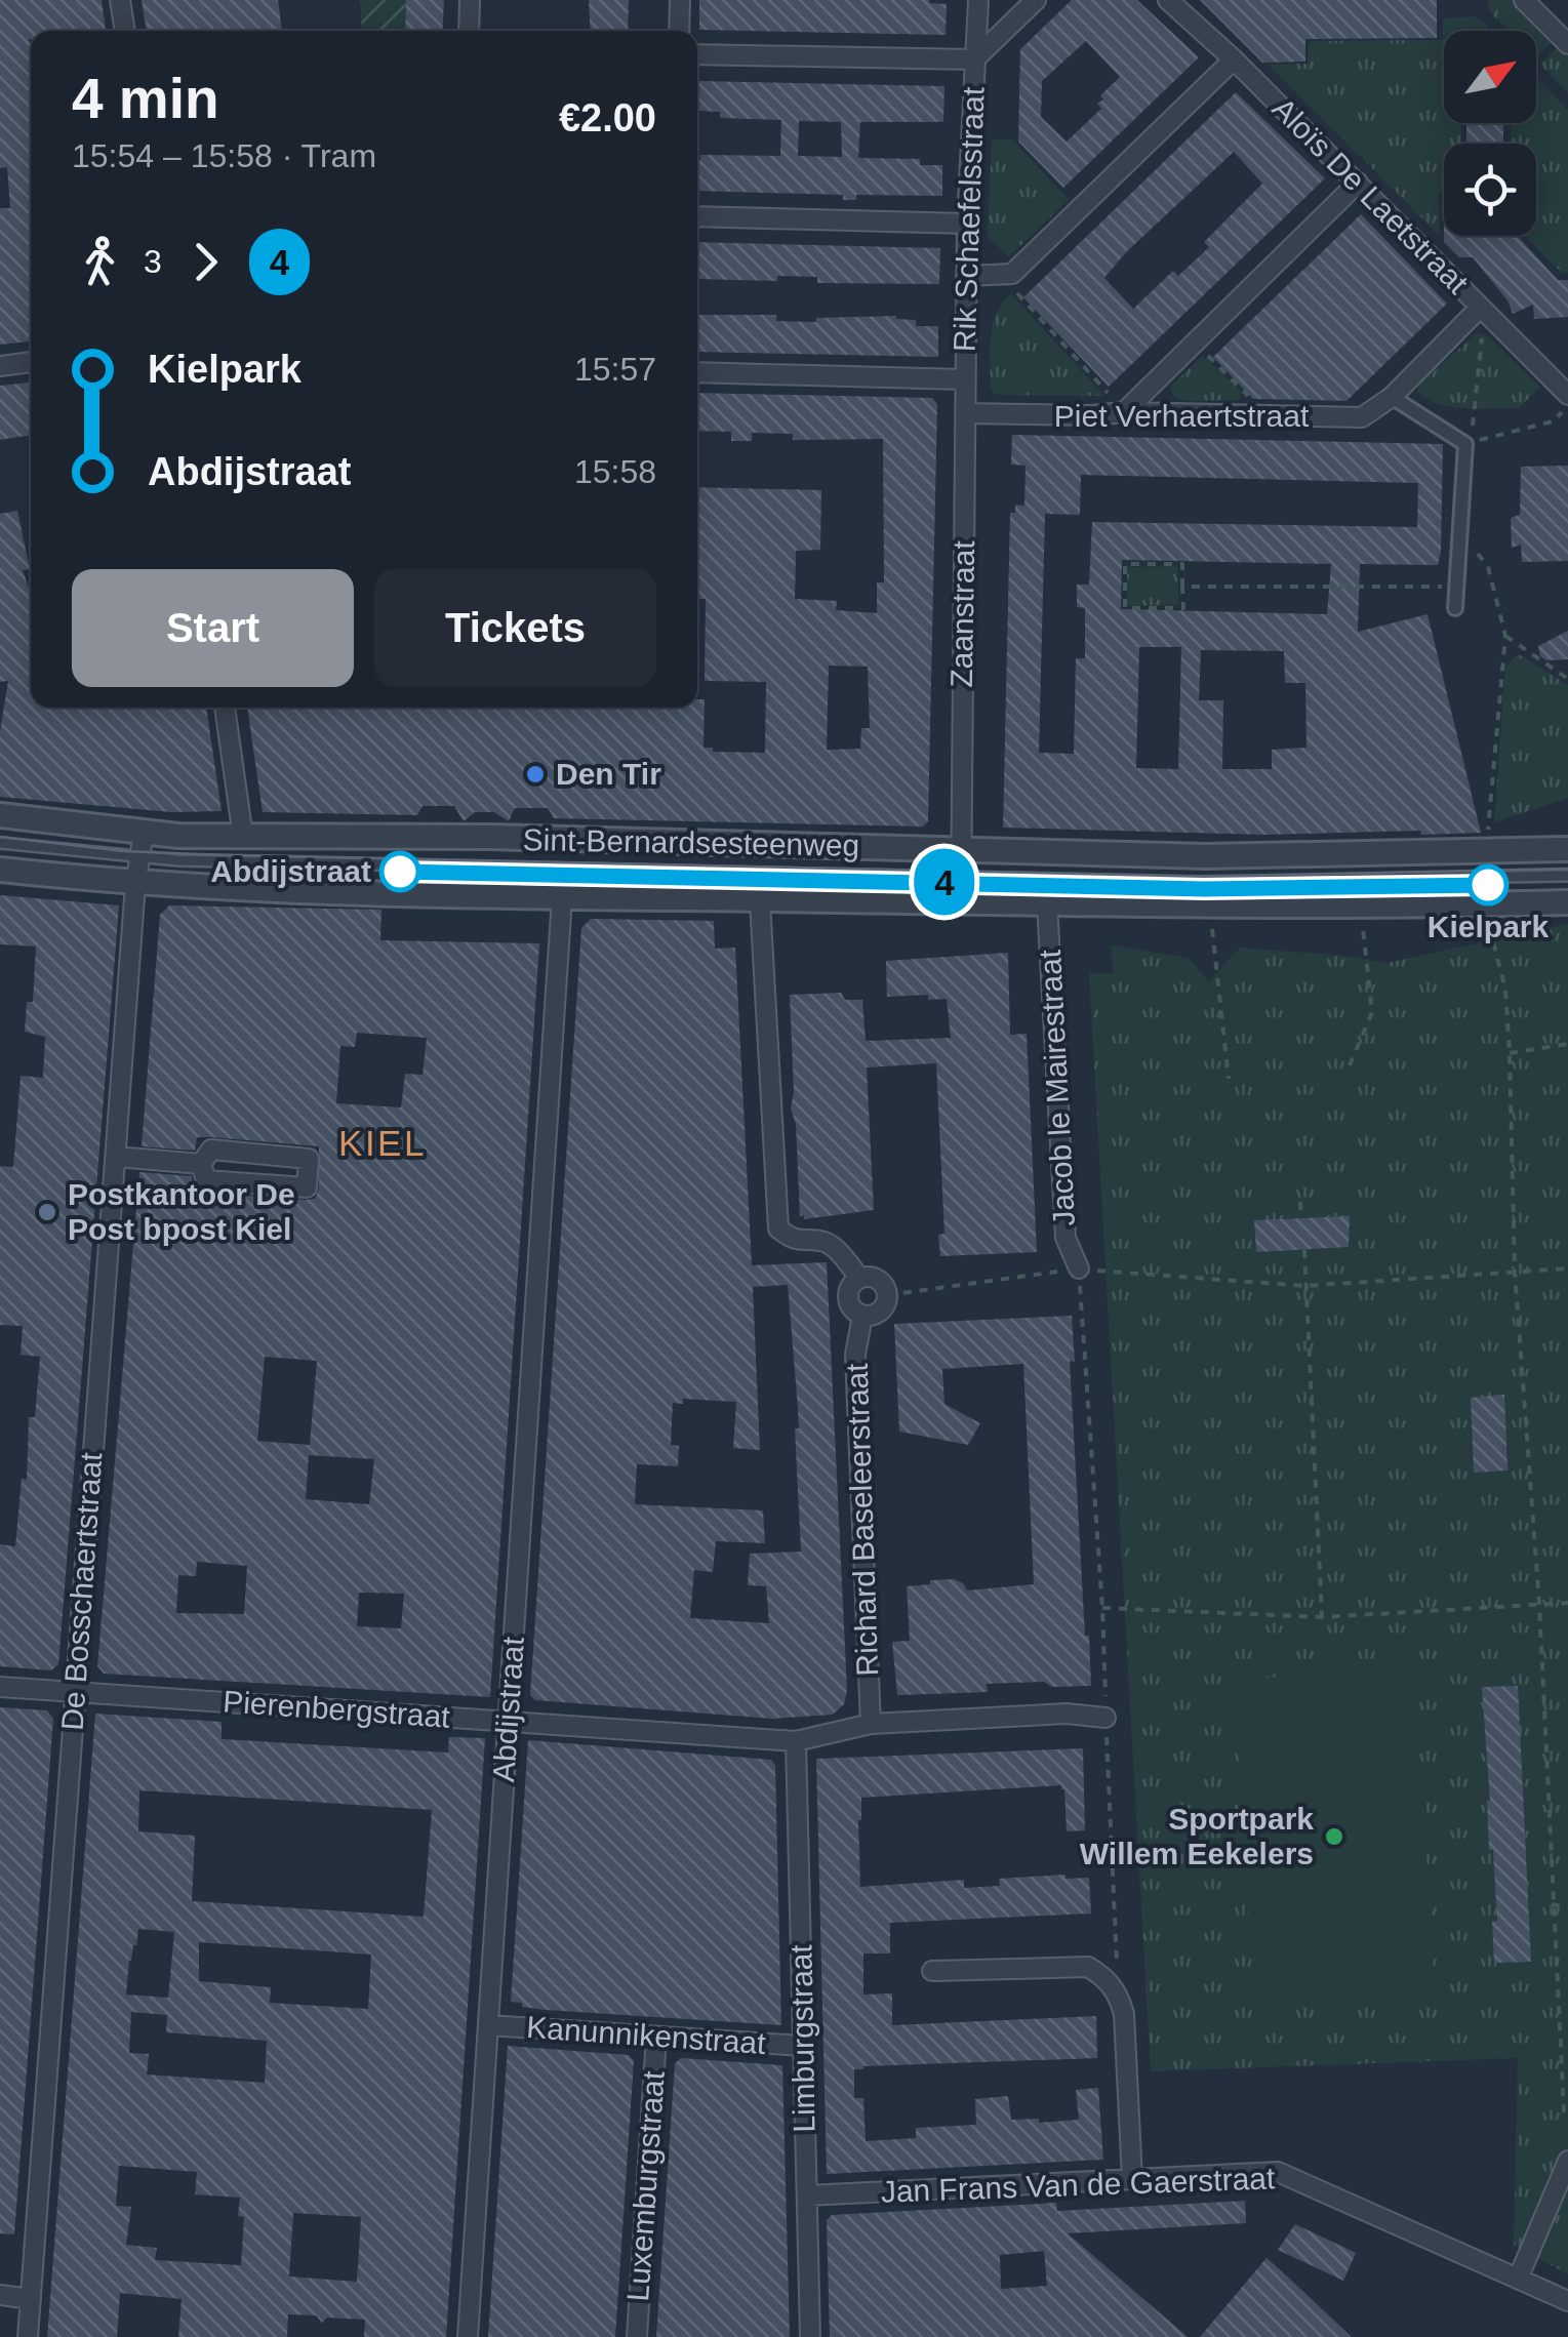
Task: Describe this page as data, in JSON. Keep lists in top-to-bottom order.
{
  "streets": {
    "street": [
      "Aloïs De Laetstraat",
      "Rik Schaefelsstraat",
      "Piet Verhaertstraat",
      "Zaanstraat",
      "Sint-Bernardsesteenweg",
      "Jacob le Mairestraat",
      "Richard Baseleerstraat",
      "De Bosschaertstraat",
      "Pierenbergstraat",
      "Abdijstraat",
      "Kanunnikenstraat",
      "Limburgstraat",
      "Jan Frans Van de Gaerstraat",
      "Luxemburgstraat"
    ]
  },
  "crossings": [
    ["Aloïs De Laetstraat", "Piet Verhaertstraat"],
    ["Rik Schaefelsstraat", "Zaanstraat"],
    ["Piet Verhaertstraat", "Zaanstraat"],
    ["Zaanstraat", "Sint-Bernardsesteenweg"],
    ["Sint-Bernardsesteenweg", "Jacob le Mairestraat"],
    ["Sint-Bernardsesteenweg", "De Bosschaertstraat"],
    ["Sint-Bernardsesteenweg", "Abdijstraat"],
    ["Richard Baseleerstraat", "Pierenbergstraat"],
    ["De Bosschaertstraat", "Pierenbergstraat"],
    ["Pierenbergstraat", "Abdijstraat"],
    ["Pierenbergstraat", "Limburgstraat"],
    ["Abdijstraat", "Kanunnikenstraat"],
    ["Kanunnikenstraat", "Limburgstraat"],
    ["Kanunnikenstraat", "Luxemburgstraat"],
    ["Limburgstraat", "Jan Frans Van de Gaerstraat"]
  ],
  "districts": ["KIEL"],
  "places": [
    "Den Tir",
    "Abdijstraat",
    "Kielpark",
    "Postkantoor De Post bpost Kiel",
    "Sportpark Willem Eekelers"
  ],
  "lines": ["tram line 4"],
  "north": "top right",
  "page": {
    "on_map": "4",
    "heading": ["4 min", "15:54 – 15:58 · Tram", "€2.00"],
    "legs": ["3", "4"],
    "list": [
      {
        "name": "Kielpark",
        "value": "15:57"
      },
      {
        "name": "Abdijstraat",
        "value": "15:58"
      }
    ],
    "buttons": ["Start", "Tickets"]
  }
}
